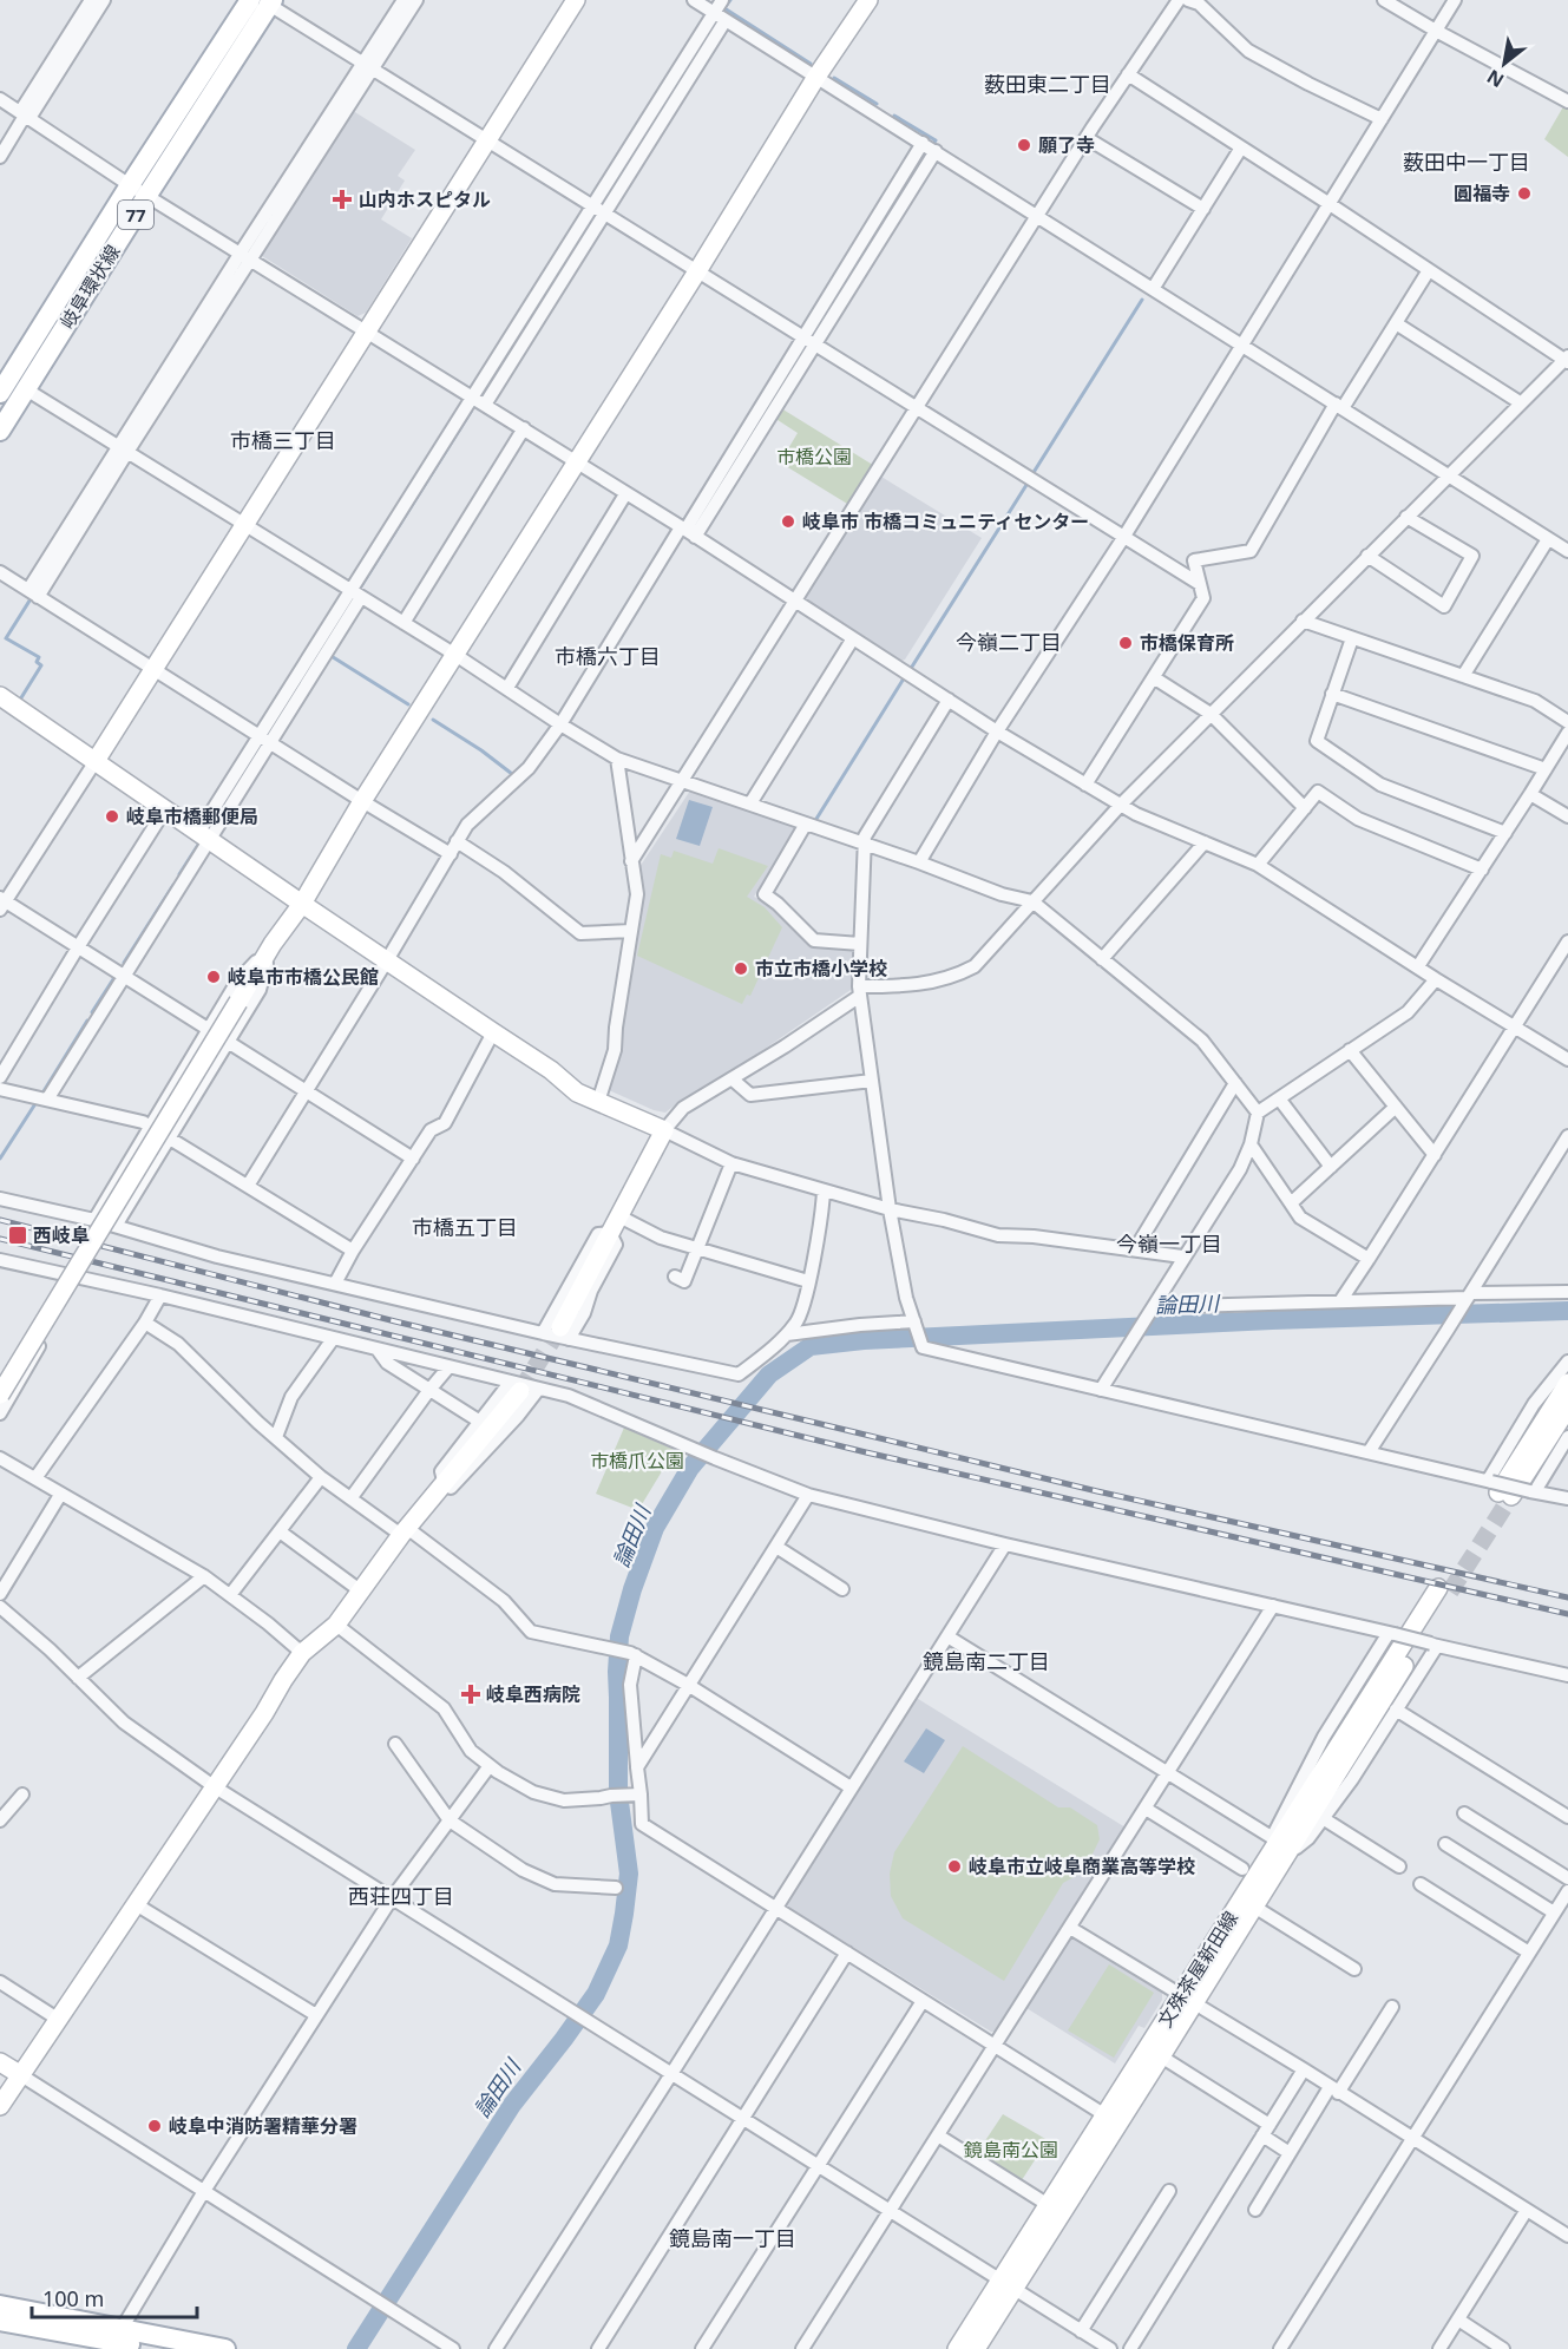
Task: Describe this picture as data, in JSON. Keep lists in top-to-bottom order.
{
  "streets": {
    "main road": ["77", "岐阜環状線"],
    "street": ["文殊茶屋新田線"]
  },
  "districts": [
    "薮田東二丁目",
    "薮田中一丁目",
    "市橋三丁目",
    "今嶺二丁目",
    "市橋六丁目",
    "市橋五丁目",
    "今嶺一丁目",
    "鏡島南二丁目",
    "西荘四丁目",
    "鏡島南一丁目"
  ],
  "water": ["論田川"],
  "parks": ["市橋公園", "市橋爪公園", "鏡島南公園"],
  "places": {
    "other": [
      "願了寺",
      "圓福寺",
      "岐阜市 市橋コミュニティセンター",
      "市橋保育所",
      "岐阜市橋郵便局",
      "市立市橋小学校",
      "岐阜市市橋公民館",
      "岐阜市立岐阜商業高等学校",
      "岐阜中消防署精華分署"
    ],
    "health": ["山内ホスピタル", "岐阜西病院"],
    "transit": ["西岐阜"]
  },
  "scale_bar": "100 m",
  "north": "bottom left"
}
